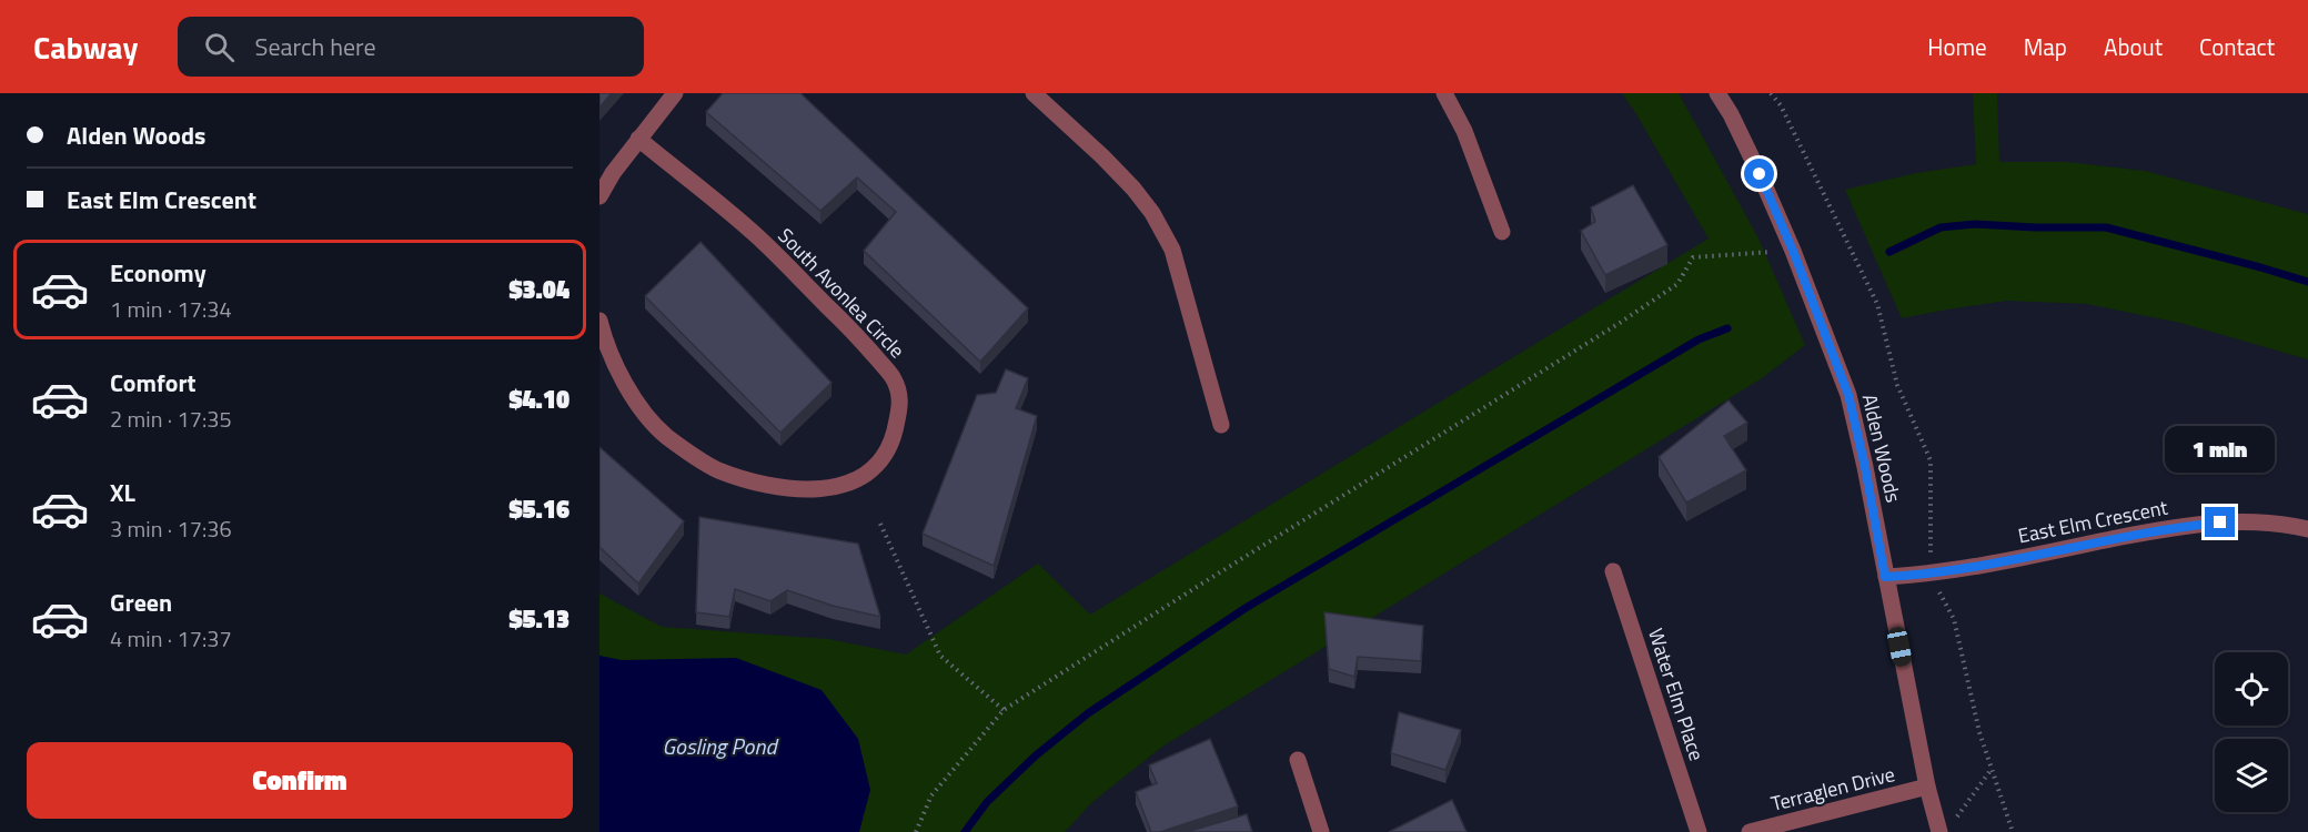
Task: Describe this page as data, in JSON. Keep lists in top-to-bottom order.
{
  "streets": {
    "street": [
      "South Avonlea Circle",
      "Alden Woods",
      "East Elm Crescent",
      "Water Elm Place",
      "Terraglen Drive"
    ]
  },
  "crossings": [
    ["Alden Woods", "East Elm Crescent"],
    ["Alden Woods", "Terraglen Drive"]
  ],
  "water": ["Gosling Pond"],
  "page": {
    "header": "Cabway",
    "search": "Search here",
    "nav": [
      "Home",
      "Map",
      "About",
      "Contact"
    ],
    "banner": ["Alden Woods", "East Elm Crescent"],
    "list": [
      {
        "name": "Economy",
        "note": "1 min · 17:34",
        "value": "$3.04"
      },
      {
        "name": "Comfort",
        "note": "2 min · 17:35",
        "value": "$4.10"
      },
      {
        "name": "XL",
        "note": "3 min · 17:36",
        "value": "$5.16"
      },
      {
        "name": "Green",
        "note": "4 min · 17:37",
        "value": "$5.13"
      }
    ],
    "bubble": "1 min",
    "buttons": "Confirm"
  }
}
